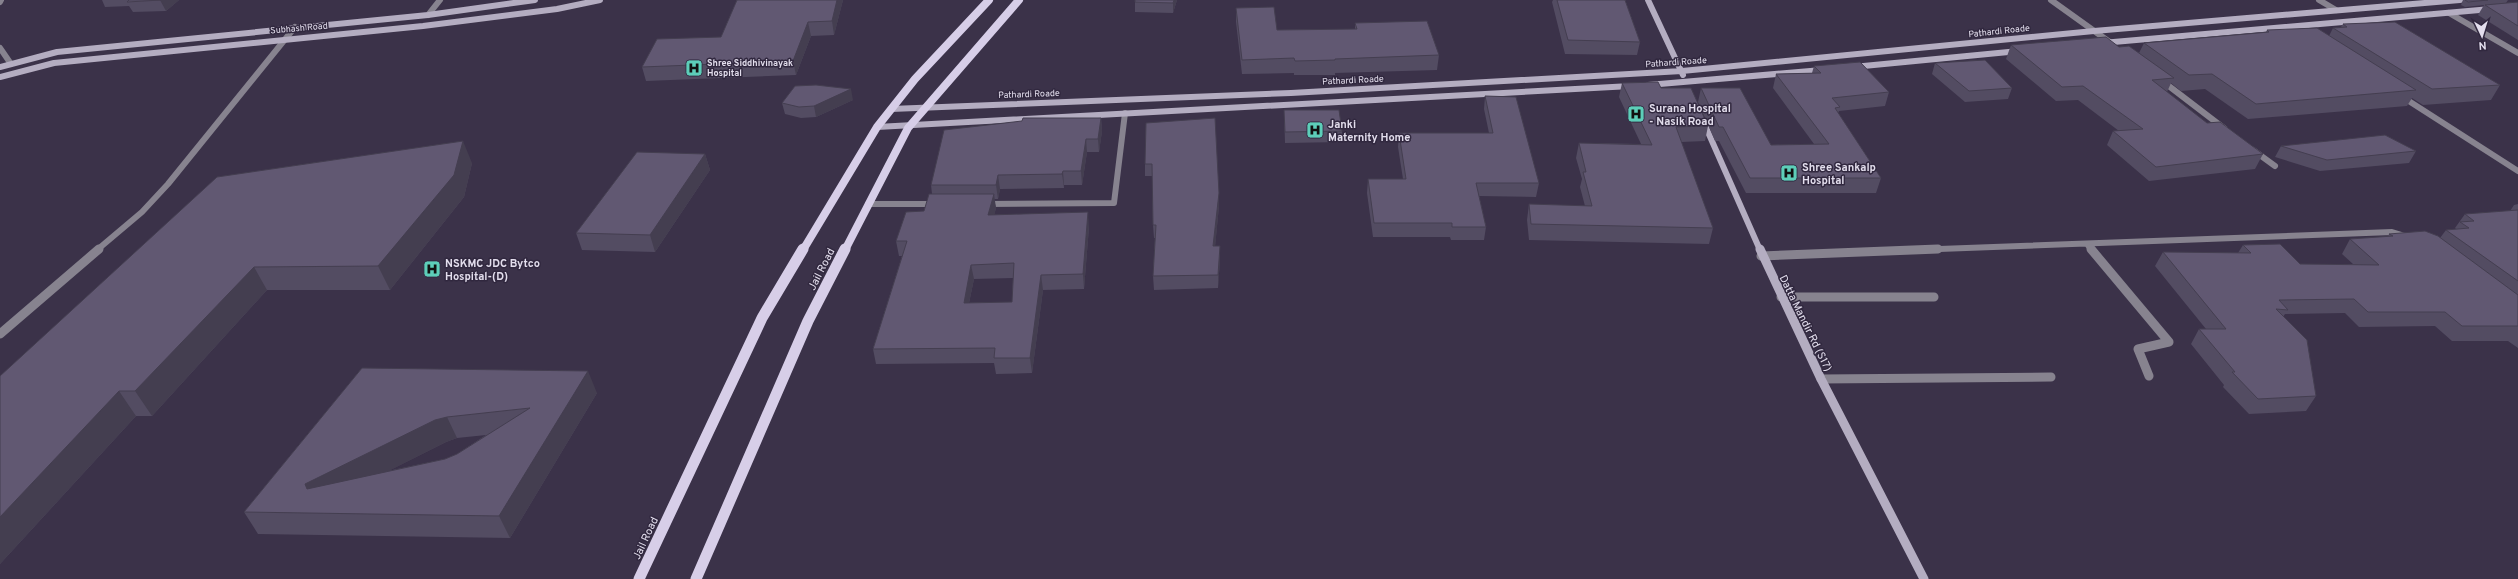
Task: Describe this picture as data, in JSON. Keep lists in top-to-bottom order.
{
  "streets": {
    "main road": ["Jail Road"],
    "street": ["Subhash Road", "Pathardi Roade", "Datta Mandir Rd (S17)"]
  },
  "crossings": [
    ["Pathardi Roade", "Jail Road"]
  ],
  "places": {
    "hospital": [
      "Shree Siddhivinayak Hospital",
      "Surana Hospital - Nasik Road",
      "Janki Maternity Home",
      "Shree Sankalp Hospital",
      "NSKMC JDC Bytco Hospital-(D)"
    ]
  },
  "north": "bottom"
}
